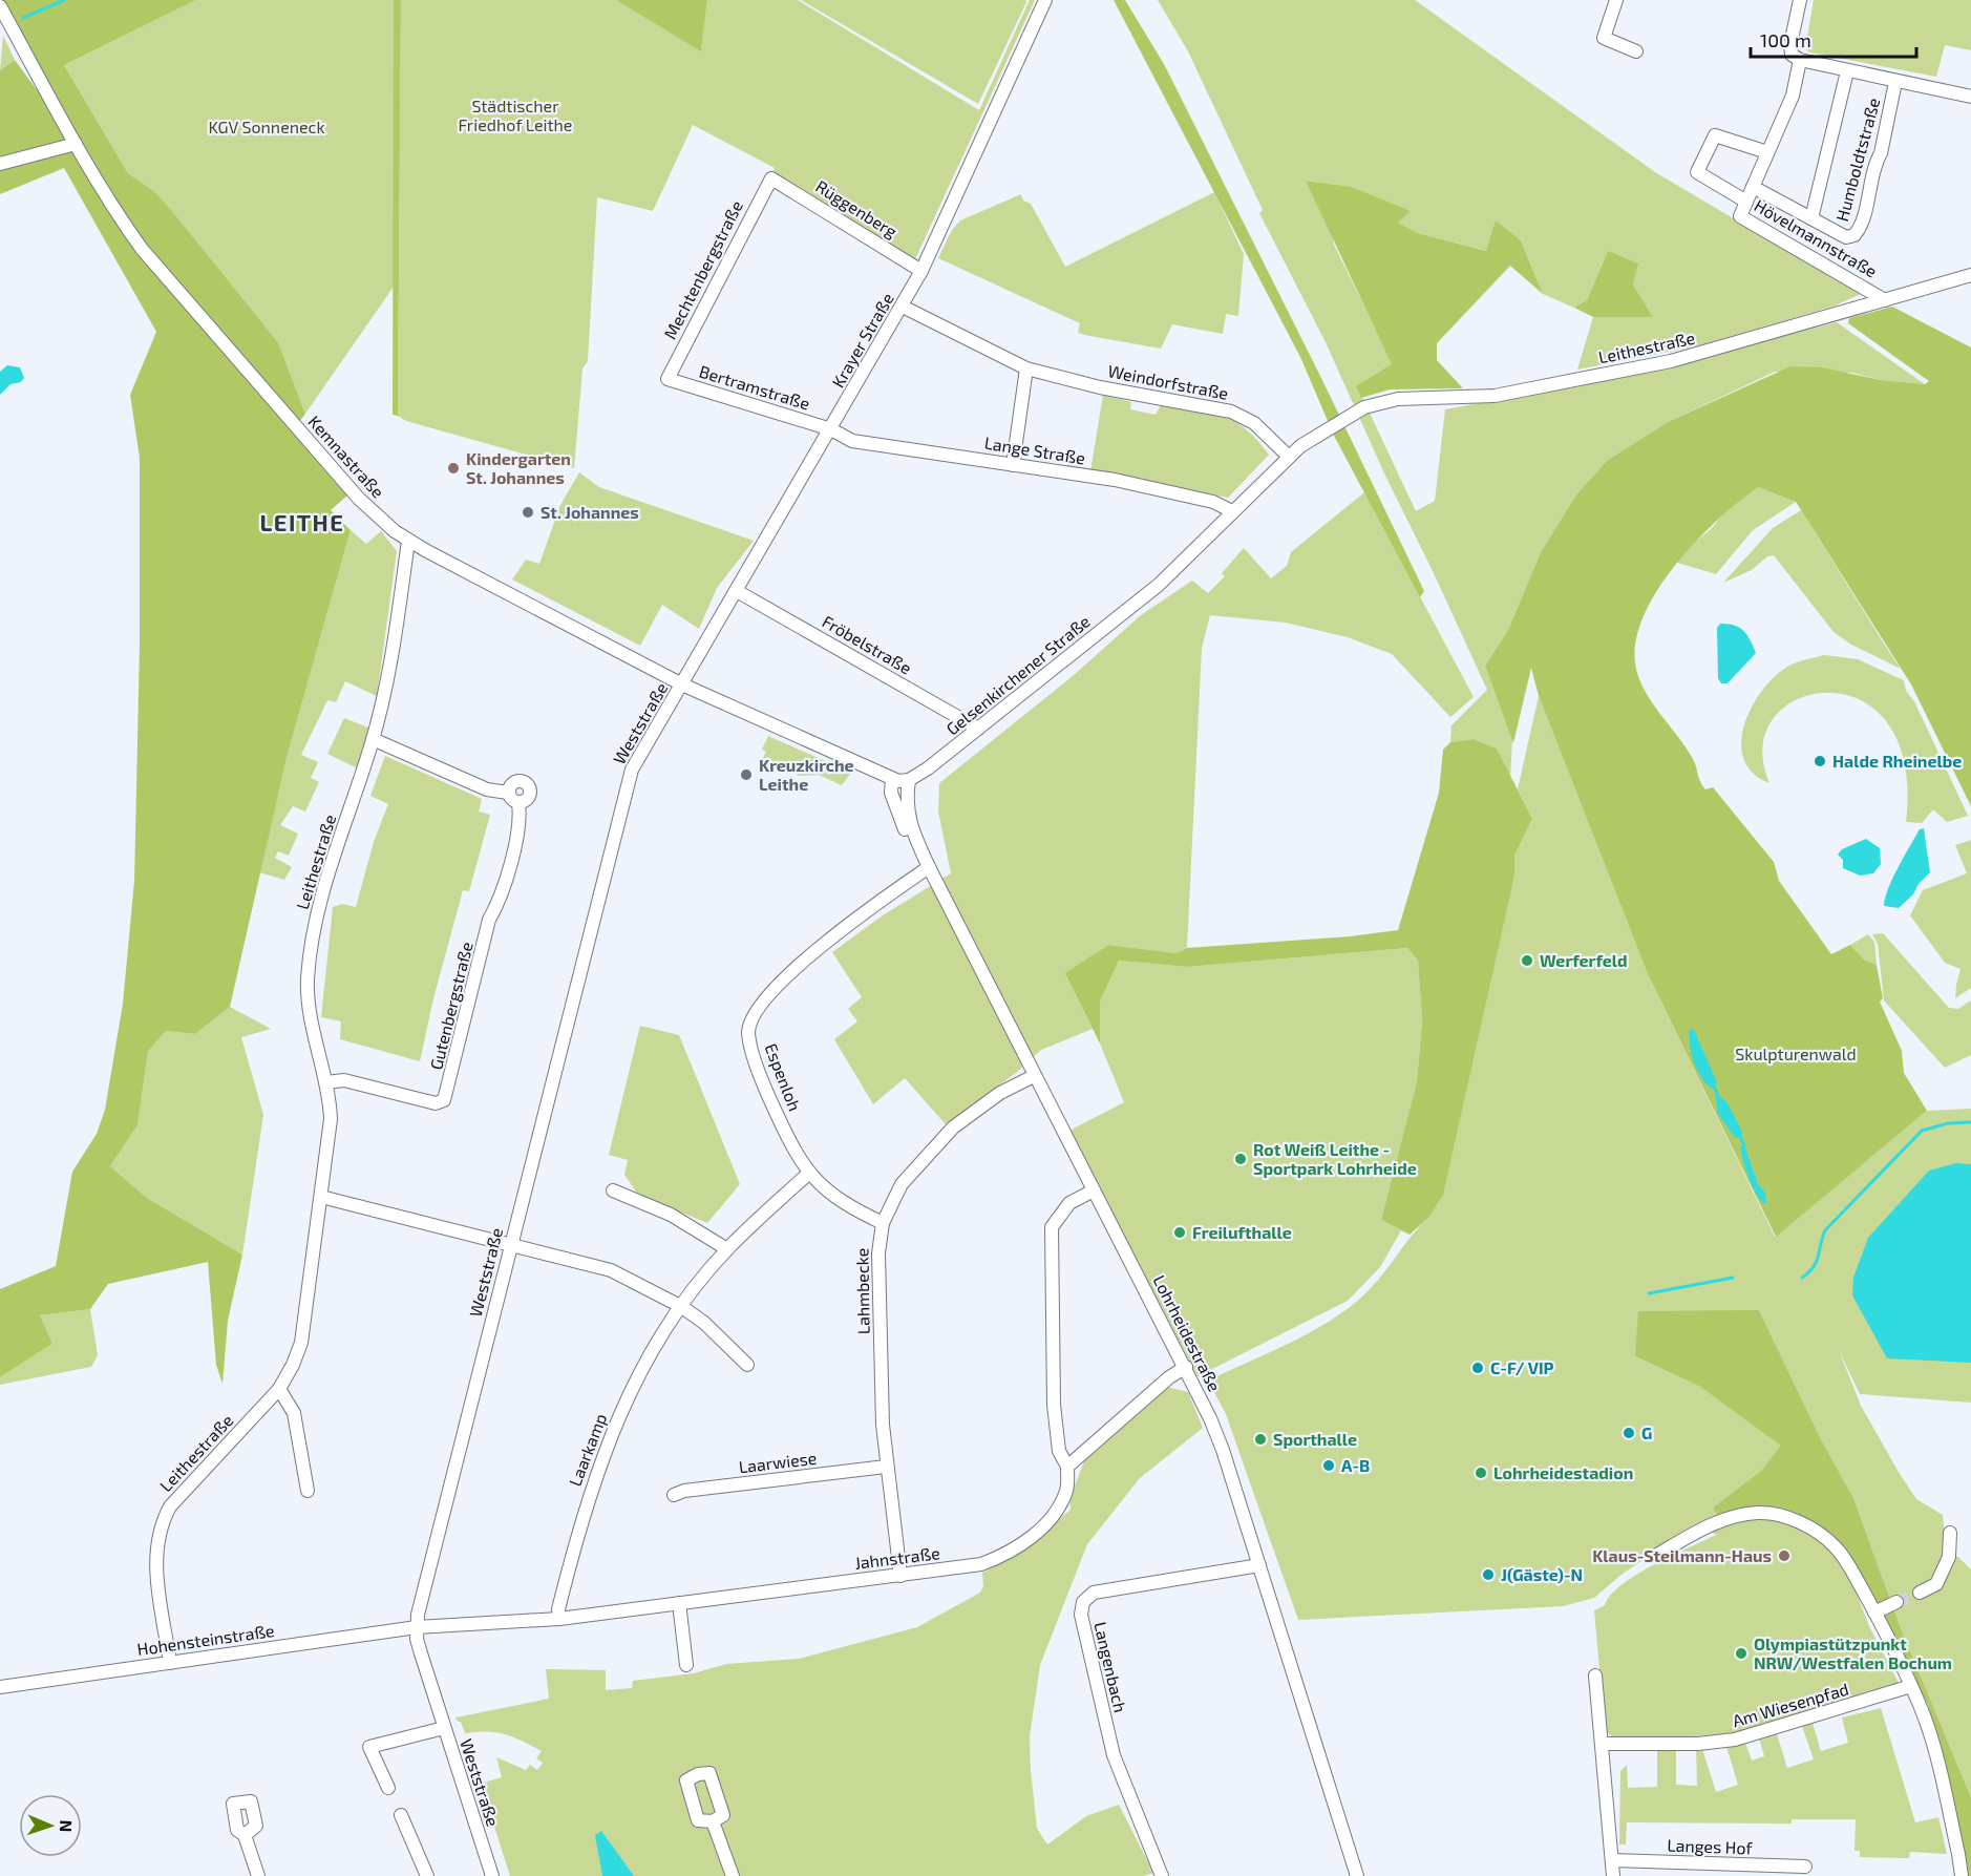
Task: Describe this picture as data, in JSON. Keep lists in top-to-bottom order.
{
  "streets": {
    "street": [
      "Humboldtstraße",
      "Rüggenberg",
      "Hövelmannstraße",
      "Mechtenbergstraße",
      "Krayer Straße",
      "Leithestraße",
      "Weindorfstraße",
      "Bertramstraße",
      "Lange Straße",
      "Kemnastraße",
      "Fröbelstraße",
      "Gelsenkirchener Straße",
      "Weststraße",
      "Gutenbergstraße",
      "Espenloh",
      "Lahmbecke",
      "Lohrheidestraße",
      "Laarkamp",
      "Laarwiese",
      "Jahnstraße",
      "Hohensteinstraße",
      "Langenbach",
      "Am Wiesenpfad",
      "Langes Hof"
    ]
  },
  "crossings": [
    ["Humboldtstraße", "Hövelmannstraße"],
    ["Rüggenberg", "Mechtenbergstraße"],
    ["Rüggenberg", "Krayer Straße"],
    ["Hövelmannstraße", "Leithestraße"],
    ["Mechtenbergstraße", "Bertramstraße"],
    ["Krayer Straße", "Weindorfstraße"],
    ["Krayer Straße", "Bertramstraße"],
    ["Krayer Straße", "Lange Straße"],
    ["Krayer Straße", "Kemnastraße"],
    ["Krayer Straße", "Fröbelstraße"],
    ["Krayer Straße", "Weststraße"],
    ["Leithestraße", "Kemnastraße"],
    ["Leithestraße", "Gelsenkirchener Straße"],
    ["Leithestraße", "Gutenbergstraße"],
    ["Leithestraße", "Hohensteinstraße"],
    ["Weindorfstraße", "Gelsenkirchener Straße"],
    ["Bertramstraße", "Lange Straße"],
    ["Lange Straße", "Gelsenkirchener Straße"],
    ["Kemnastraße", "Weststraße"],
    ["Fröbelstraße", "Gelsenkirchener Straße"],
    ["Gelsenkirchener Straße", "Lohrheidestraße"],
    ["Weststraße", "Jahnstraße"],
    ["Weststraße", "Hohensteinstraße"],
    ["Espenloh", "Lahmbecke"],
    ["Espenloh", "Lohrheidestraße"],
    ["Espenloh", "Laarkamp"],
    ["Lahmbecke", "Lohrheidestraße"],
    ["Lahmbecke", "Laarwiese"],
    ["Lahmbecke", "Jahnstraße"],
    ["Lohrheidestraße", "Jahnstraße"],
    ["Lohrheidestraße", "Langenbach"],
    ["Laarkamp", "Jahnstraße"],
    ["Jahnstraße", "Hohensteinstraße"]
  ],
  "districts": ["LEITHE"],
  "parks": ["Städtischer Friedhof Leithe", "KGV Sonneneck", "Skulpturenwald"],
  "places": [
    "Kindergarten St. Johannes",
    "St. Johannes",
    "Halde Rheinelbe",
    "Kreuzkirche Leithe",
    "Werferfeld",
    "Rot Weiß Leithe - Sportpark Lohrheide",
    "Freilufthalle",
    "C-F/ VIP",
    "G",
    "Sporthalle",
    "A-B",
    "Lohrheidestadion",
    "Klaus-Steilmann-Haus",
    "J(Gäste)-N",
    "Olympiastützpunkt NRW/Westfalen Bochum"
  ],
  "scale_bar": "100 m",
  "north": "right"
}
